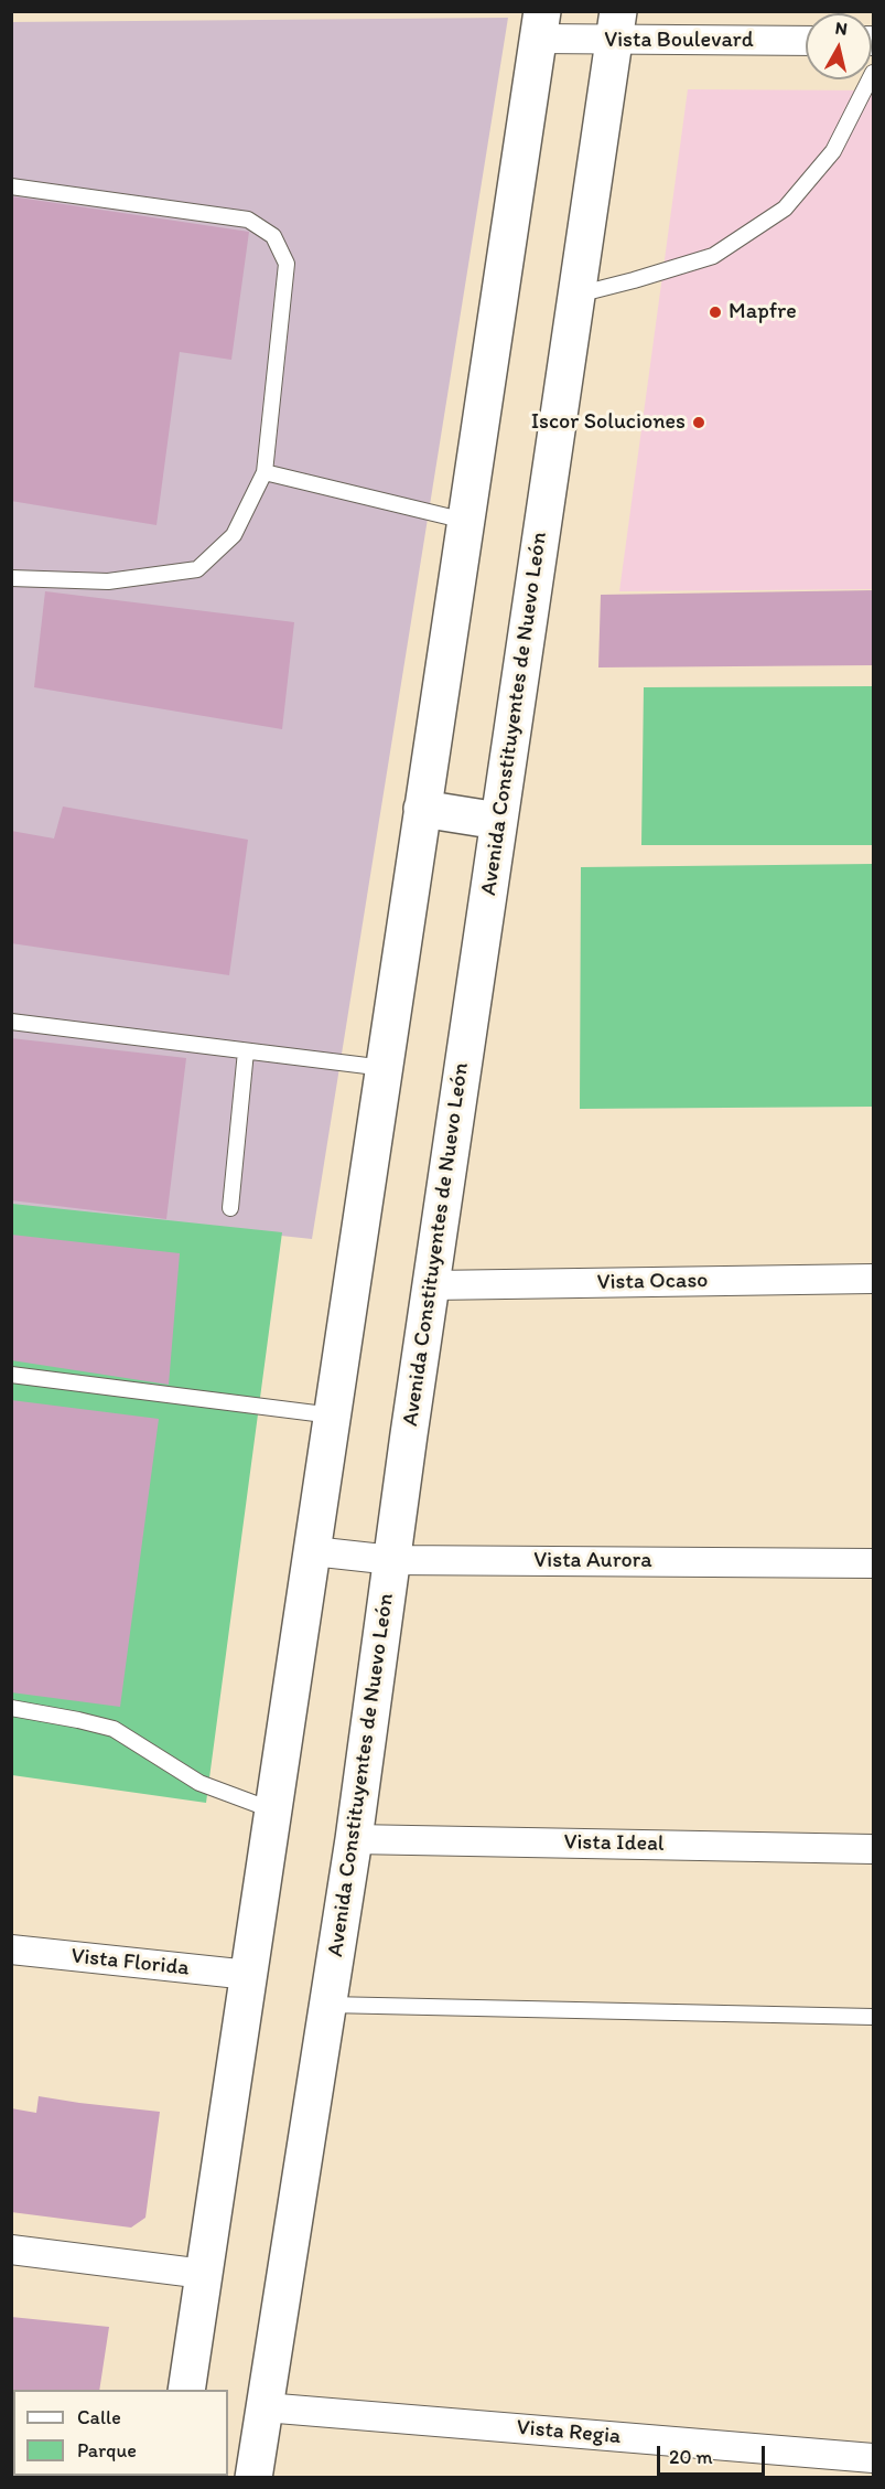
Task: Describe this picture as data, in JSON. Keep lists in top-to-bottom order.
{
  "streets": {
    "main road": ["Avenida Constituyentes de Nuevo León"],
    "street": [
      "Vista Boulevard",
      "Vista Ocaso",
      "Vista Aurora",
      "Vista Ideal",
      "Vista Florida",
      "Vista Regia"
    ]
  },
  "crossings": [
    ["Vista Boulevard", "Avenida Constituyentes de Nuevo León"],
    ["Avenida Constituyentes de Nuevo León", "Vista Ocaso"],
    ["Avenida Constituyentes de Nuevo León", "Vista Aurora"],
    ["Avenida Constituyentes de Nuevo León", "Vista Ideal"],
    ["Avenida Constituyentes de Nuevo León", "Vista Regia"]
  ],
  "places": ["Mapfre", "Iscor Soluciones"],
  "legend": ["Calle", "Parque"],
  "scale_bar": "20 m",
  "north": "top"
}
